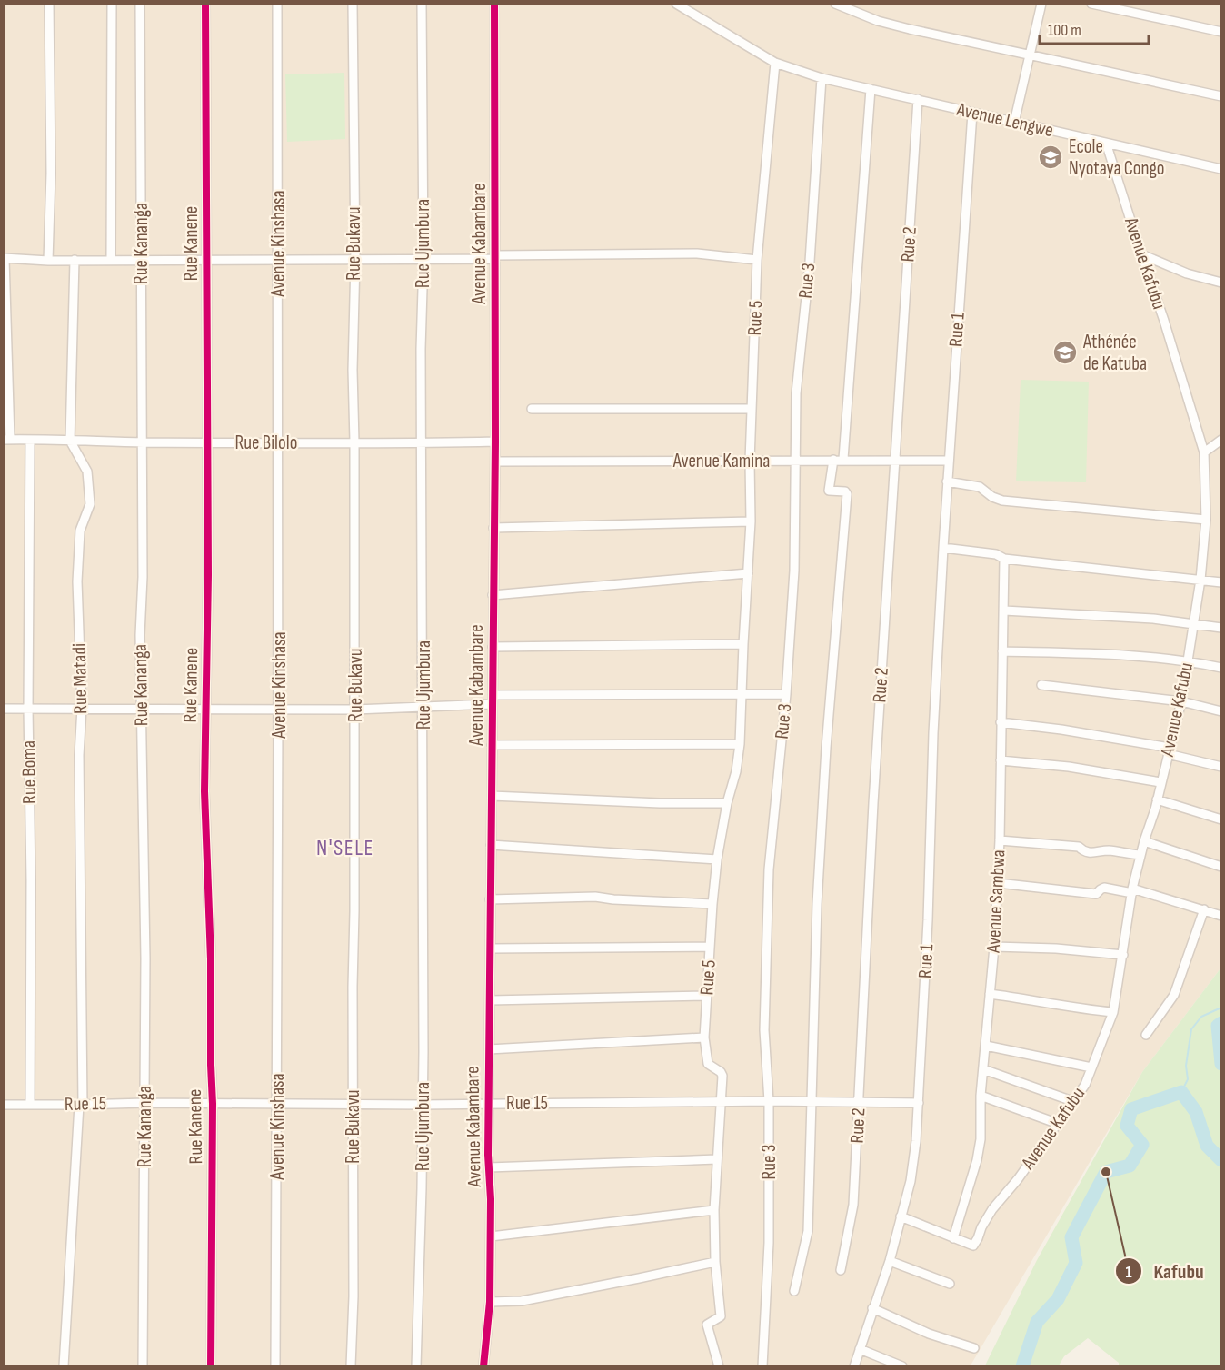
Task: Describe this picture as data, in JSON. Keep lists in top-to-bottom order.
{
  "streets": {
    "street": [
      "Avenue Lengwe",
      "Rue Kananga",
      "Rue Kanene",
      "Avenue Kinshasa",
      "Rue Bukavu",
      "Rue Ujumbura",
      "Avenue Kabambare",
      "Rue 2",
      "Avenue Kafubu",
      "Rue 3",
      "Rue 5",
      "Rue 1",
      "Rue Bilolo",
      "Avenue Kamina",
      "Rue Matadi",
      "Rue Boma",
      "Avenue Sambwa",
      "Rue 15"
    ]
  },
  "crossings": [
    ["Avenue Lengwe", "Rue 2"],
    ["Avenue Lengwe", "Avenue Kafubu"],
    ["Avenue Lengwe", "Rue 3"],
    ["Avenue Lengwe", "Rue 5"],
    ["Avenue Lengwe", "Rue 1"],
    ["Rue Kananga", "Rue Bilolo"],
    ["Rue Kananga", "Rue 15"],
    ["Rue Kanene", "Rue Bilolo"],
    ["Rue Kanene", "Rue 15"],
    ["Avenue Kinshasa", "Rue Bilolo"],
    ["Avenue Kinshasa", "Rue 15"],
    ["Rue Bukavu", "Rue Bilolo"],
    ["Rue Bukavu", "Rue 15"],
    ["Rue Ujumbura", "Rue Bilolo"],
    ["Rue Ujumbura", "Rue 15"],
    ["Avenue Kabambare", "Rue Bilolo"],
    ["Avenue Kabambare", "Avenue Kamina"],
    ["Avenue Kabambare", "Rue 15"],
    ["Rue 2", "Avenue Kamina"],
    ["Rue 2", "Rue 15"],
    ["Avenue Kafubu", "Avenue Sambwa"],
    ["Rue 3", "Avenue Kamina"],
    ["Rue 3", "Rue 15"],
    ["Rue 5", "Avenue Kamina"],
    ["Rue 5", "Rue 15"],
    ["Rue 1", "Avenue Kamina"],
    ["Rue 1", "Rue 15"],
    ["Rue Bilolo", "Rue Matadi"],
    ["Rue Bilolo", "Rue Boma"],
    ["Rue Matadi", "Rue 15"],
    ["Rue Boma", "Rue 15"]
  ],
  "districts": ["N'SELE"],
  "places": {
    "school or university": ["Ecole Nyotaya Congo", "Athénée de Katuba"],
    "other": ["Kafubu"]
  },
  "scale_bar": "100 m"
}
